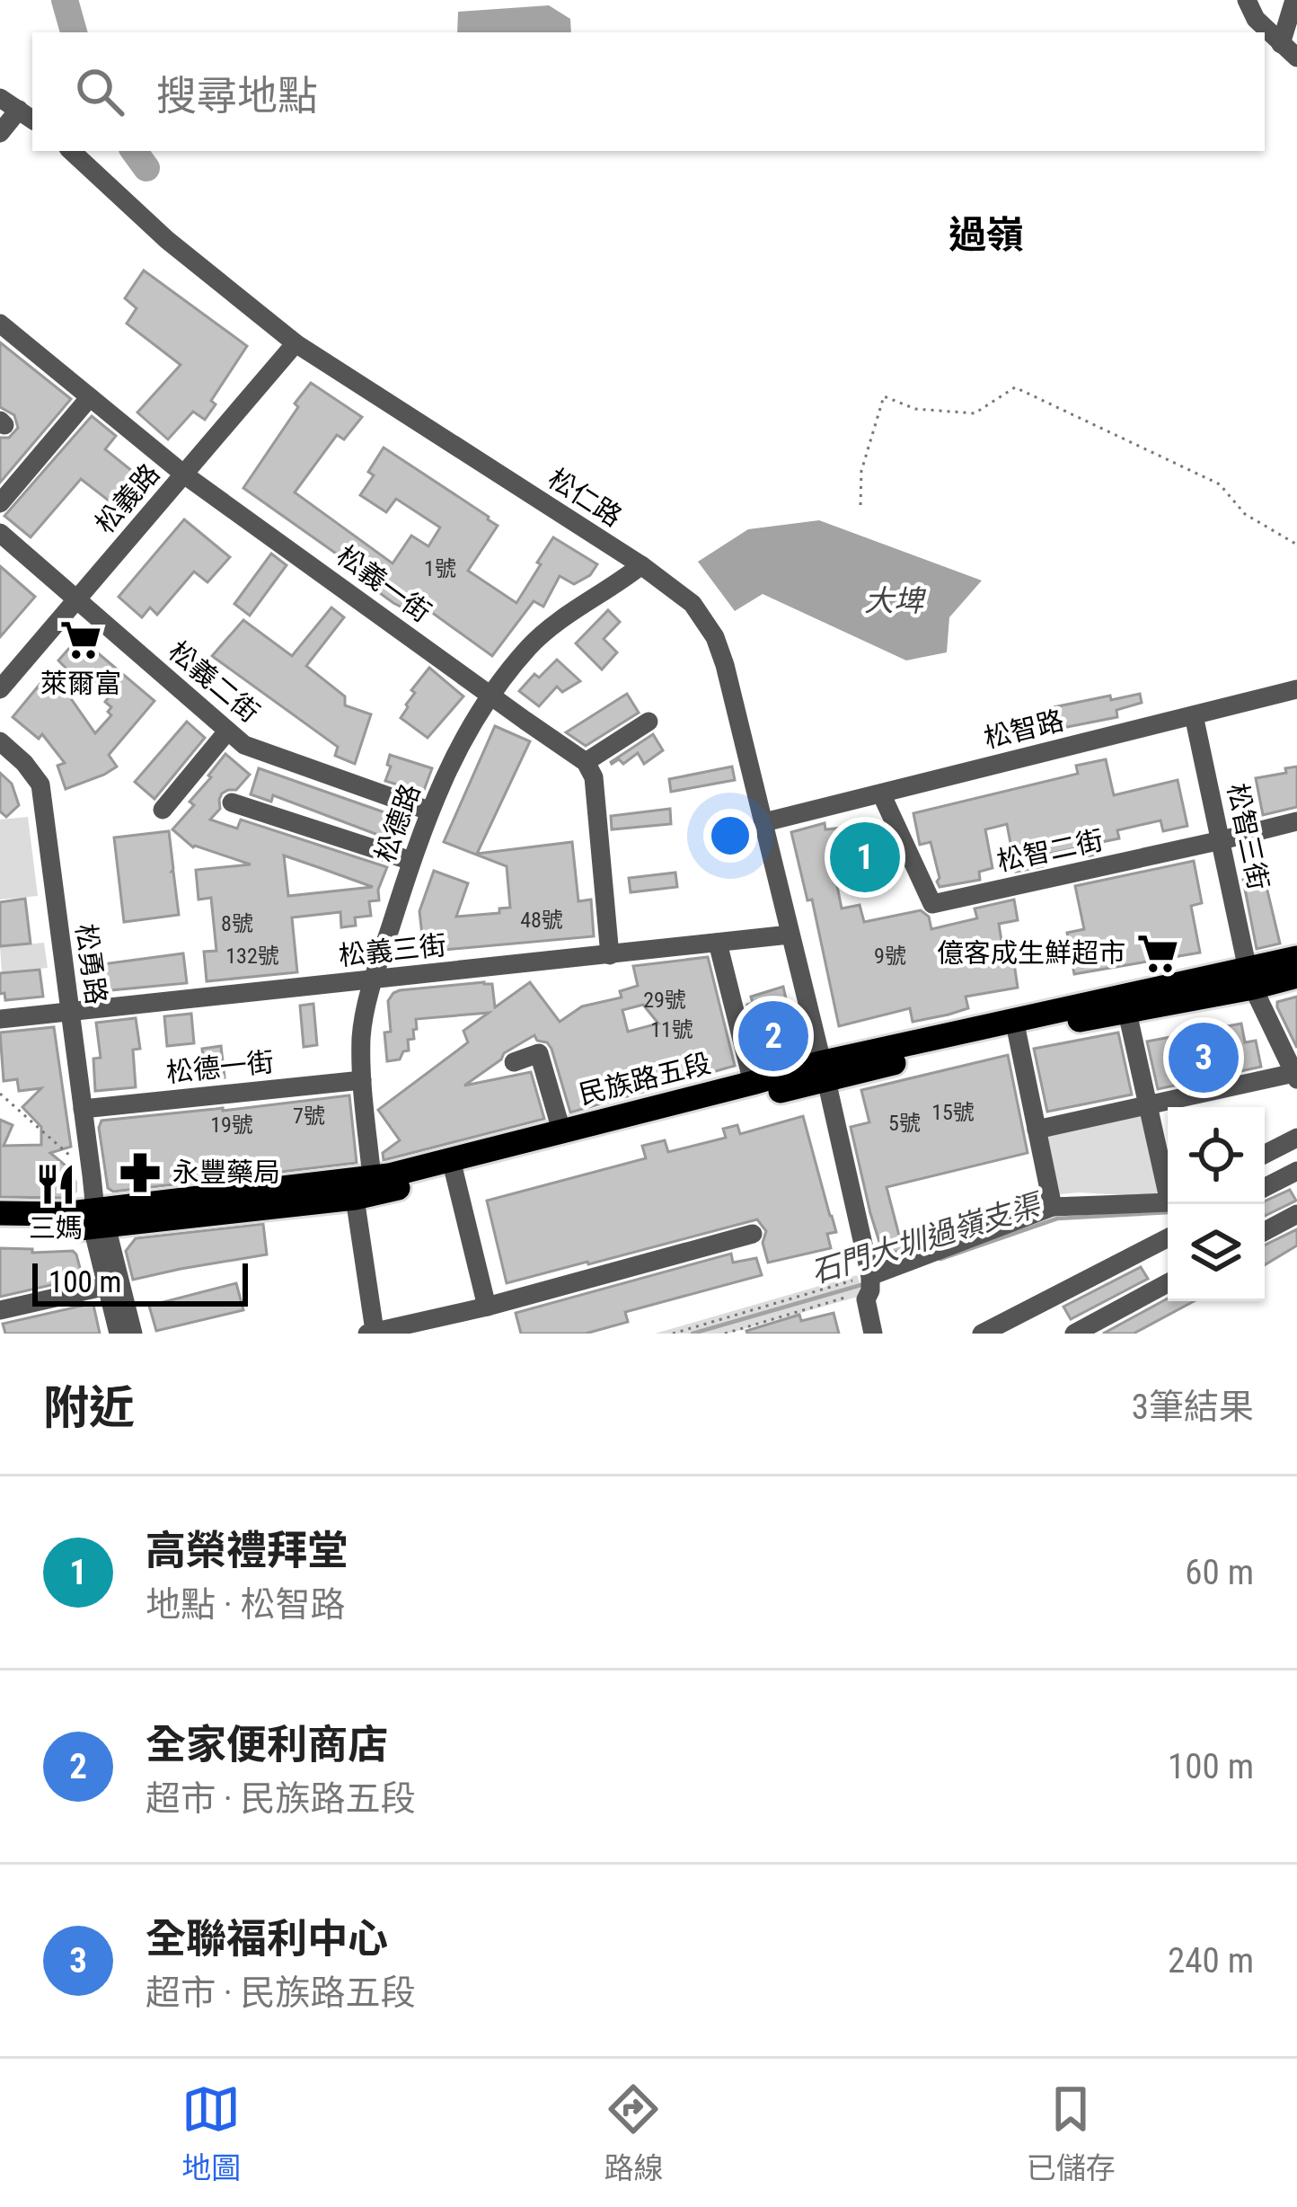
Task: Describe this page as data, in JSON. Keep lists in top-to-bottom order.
{
  "streets": {
    "main road": ["民族路五段"],
    "street": [
      "松仁路",
      "松義路",
      "松義一街",
      "松義二街",
      "松智路",
      "松德路",
      "松智三街",
      "松智二街",
      "松義三街",
      "松勇路",
      "松德一街"
    ]
  },
  "crossings": [
    ["松仁路", "松義路"],
    ["松仁路", "松智路"],
    ["松仁路", "松德路"],
    ["松仁路", "松義三街"],
    ["松仁路", "民族路五段"],
    ["松義路", "松義一街"],
    ["松義路", "松義二街"],
    ["松義一街", "松德路"],
    ["松義二街", "松德路"],
    ["松智路", "松智三街"],
    ["松智路", "松智二街"],
    ["松德路", "松義三街"],
    ["松德路", "松德一街"],
    ["松德路", "民族路五段"],
    ["松智三街", "松智二街"],
    ["松智三街", "民族路五段"],
    ["松義三街", "松勇路"],
    ["松勇路", "松德一街"],
    ["松勇路", "民族路五段"]
  ],
  "districts": ["過嶺"],
  "water": ["大埤", "石門大圳過嶺支渠"],
  "places": {
    "supermarket": ["萊爾富", "億客成生鮮超市"],
    "pharmacy": ["永豐藥局"],
    "restaurant": ["三媽"]
  },
  "house_numbers": [
    "1號",
    "48號",
    "8號",
    "132號",
    "9號",
    "29號",
    "11號",
    "15號",
    "7號",
    "5號",
    "19號"
  ],
  "scale_bar": "100 m",
  "page": {
    "search": "搜尋地點",
    "pins": ["1", "2", "3"],
    "scale": "100 m",
    "heading": ["附近", "3筆結果"],
    "list": [
      {
        "mark": "1",
        "name": "高榮禮拜堂",
        "note": "地點 · 松智路",
        "value": "60 m"
      },
      {
        "mark": "2",
        "name": "全家便利商店",
        "note": "超市 · 民族路五段",
        "value": "100 m"
      },
      {
        "mark": "3",
        "name": "全聯福利中心",
        "note": "超市 · 民族路五段",
        "value": "240 m"
      }
    ],
    "nav": ["地圖", "路線", "已儲存"]
  }
}
